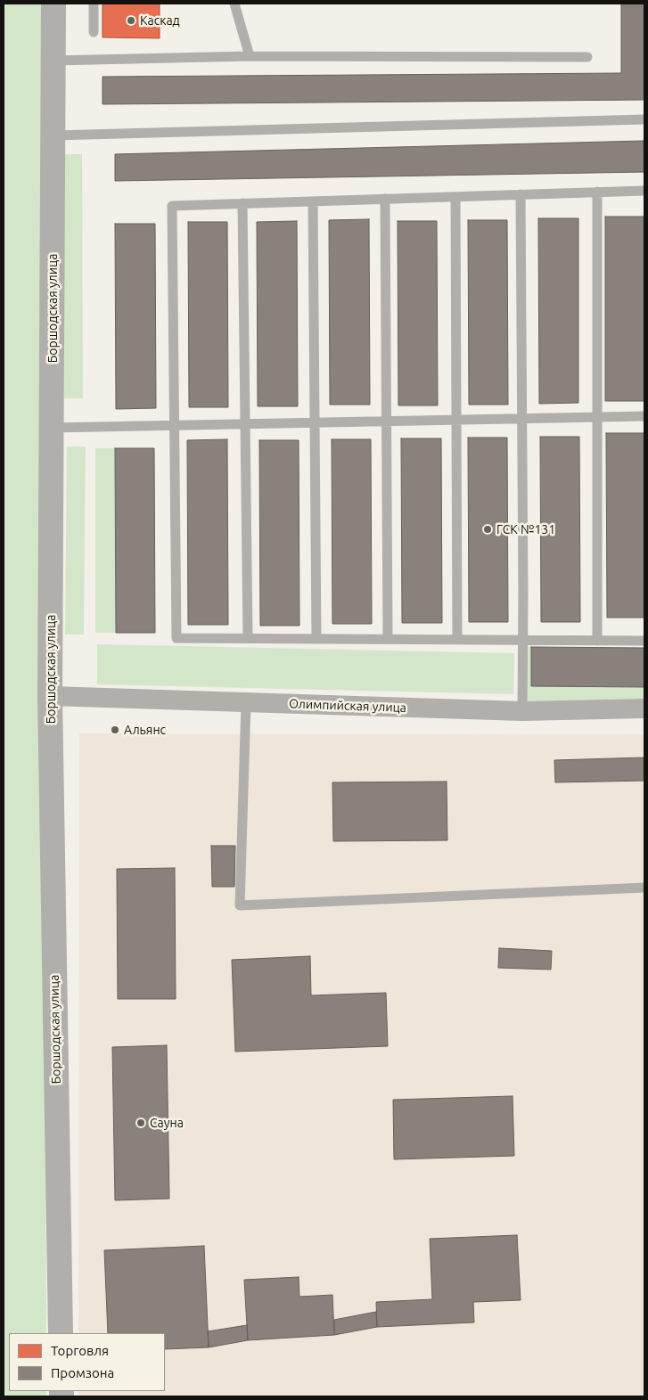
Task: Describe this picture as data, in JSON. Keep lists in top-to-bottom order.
{
  "streets": {
    "street": ["Боршодская улица", "Олимпийская улица"]
  },
  "crossings": [
    ["Боршодская улица", "Олимпийская улица"]
  ],
  "places": [
    "Каскад",
    "ГСК №131",
    "Альянс",
    "Сауна"
  ],
  "legend": ["Торговля", "Промзона"]
}
